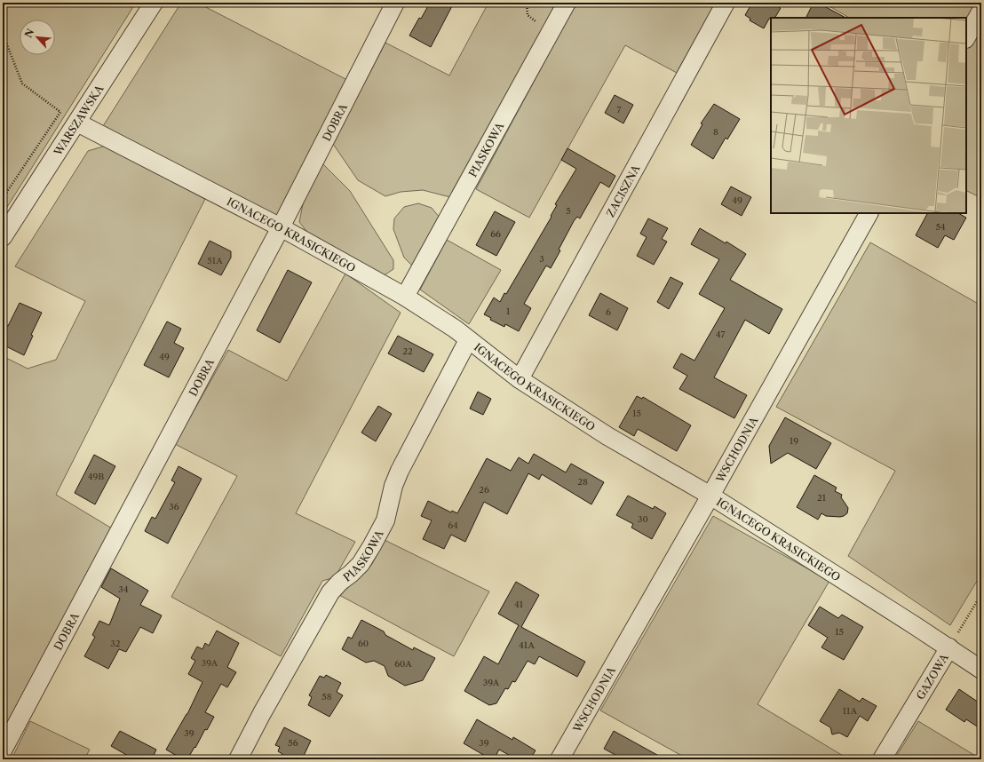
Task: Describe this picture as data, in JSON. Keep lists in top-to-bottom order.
{
  "streets": {
    "street": [
      "WARSZAWSKA",
      "DOBRA",
      "PIASKOWA",
      "ZACISZNA",
      "IGNACEGO KRASICKIEGO",
      "WSCHODNIA",
      "GAZOWA"
    ]
  },
  "crossings": [
    ["WARSZAWSKA", "IGNACEGO KRASICKIEGO"],
    ["DOBRA", "IGNACEGO KRASICKIEGO"],
    ["PIASKOWA", "IGNACEGO KRASICKIEGO"],
    ["ZACISZNA", "IGNACEGO KRASICKIEGO"],
    ["IGNACEGO KRASICKIEGO", "WSCHODNIA"],
    ["IGNACEGO KRASICKIEGO", "GAZOWA"]
  ],
  "house_numbers": [
    "7",
    "8",
    "49",
    "5",
    "54",
    "66",
    "3",
    "51A",
    "1",
    "6",
    "47",
    "22",
    "49",
    "15",
    "19",
    "49B",
    "28",
    "26",
    "21",
    "36",
    "30",
    "64",
    "34",
    "41",
    "15",
    "32",
    "60",
    "41A",
    "39A",
    "60A",
    "39A",
    "58",
    "11A",
    "39",
    "56",
    "39"
  ],
  "north": "top left"
}
